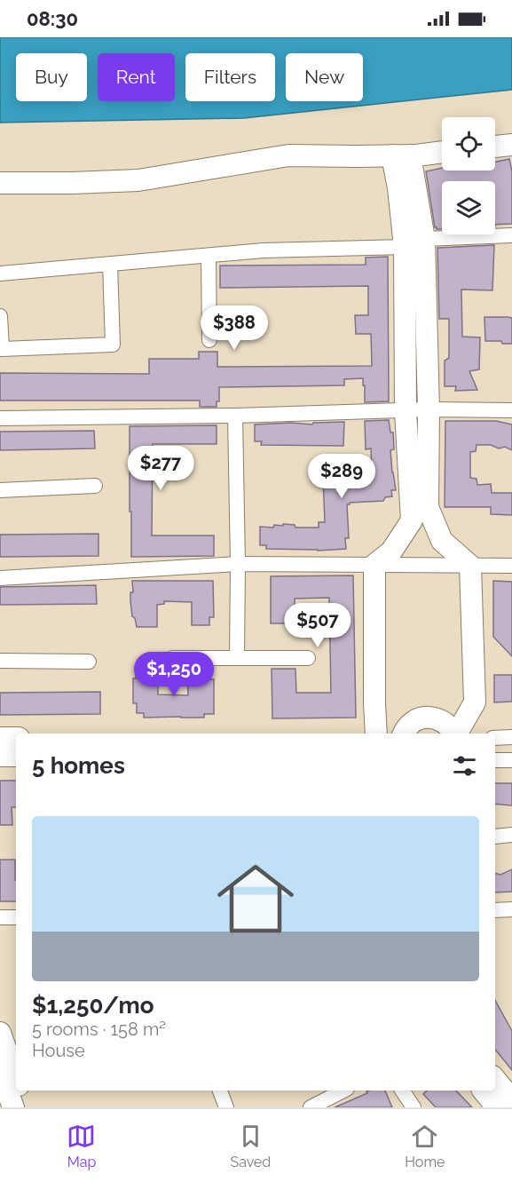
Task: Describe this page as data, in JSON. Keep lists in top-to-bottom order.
{
  "page": {
    "status": "08:30",
    "chip": [
      "Buy",
      "Rent",
      "Filters",
      "New"
    ],
    "price": [
      "$388",
      "$277",
      "$289",
      "$507",
      "$1,250"
    ],
    "heading": "5 homes",
    "list": [
      {
        "name": "$1,250/mo",
        "note": "5 rooms · 158 m² · House"
      }
    ],
    "tabs": ["Map", "Saved", "Home"]
  }
}
